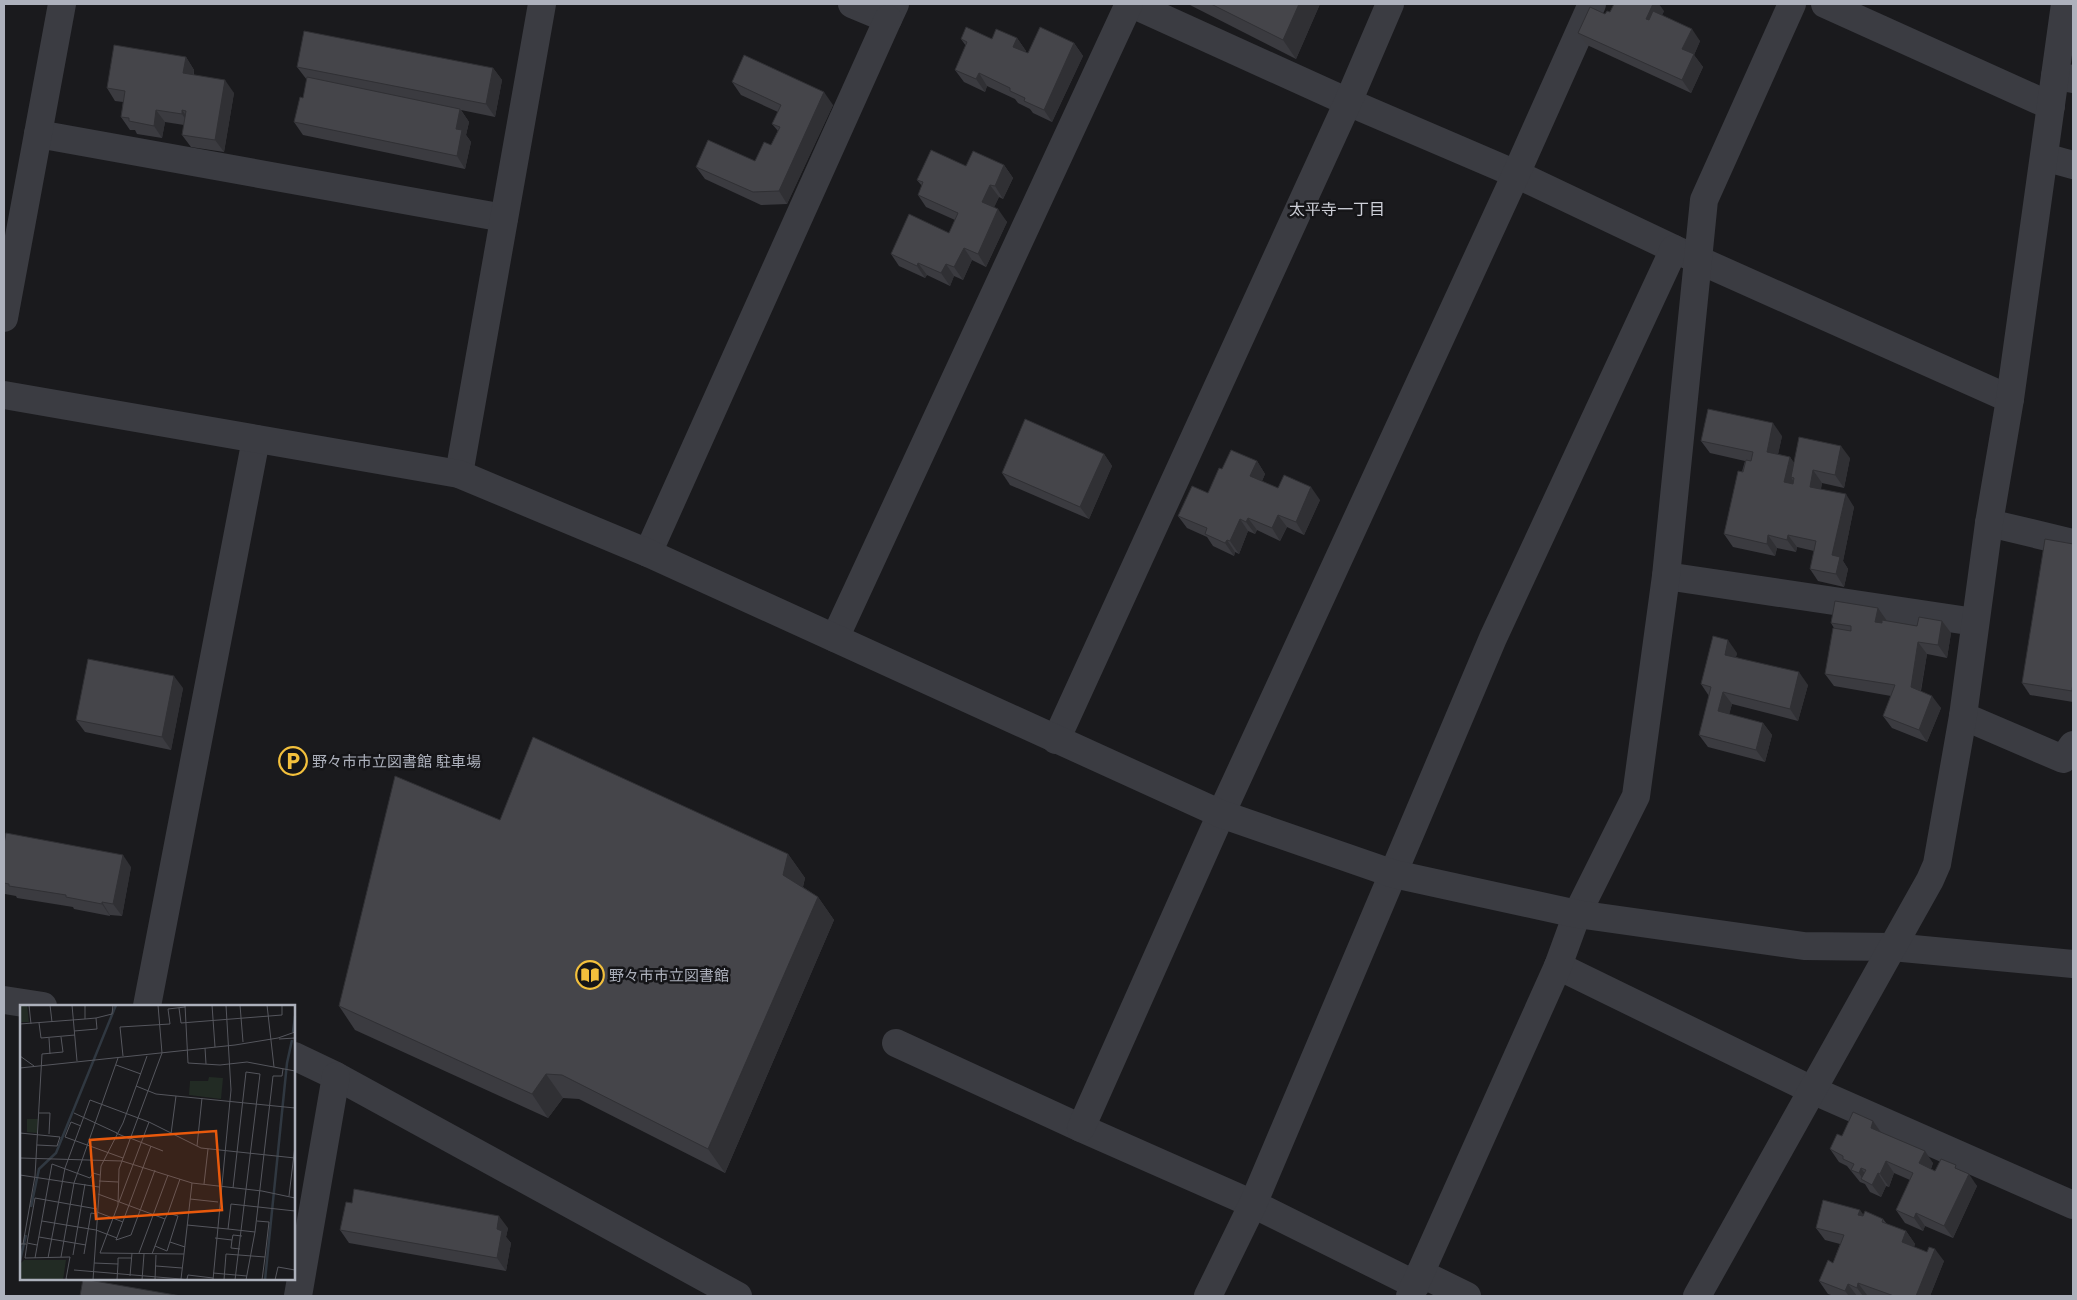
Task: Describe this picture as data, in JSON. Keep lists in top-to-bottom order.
{
  "districts": ["太平寺一丁目"],
  "places": {
    "parking": ["野々市市立図書館 駐車場"],
    "library": ["野々市市立図書館"]
  }
}
